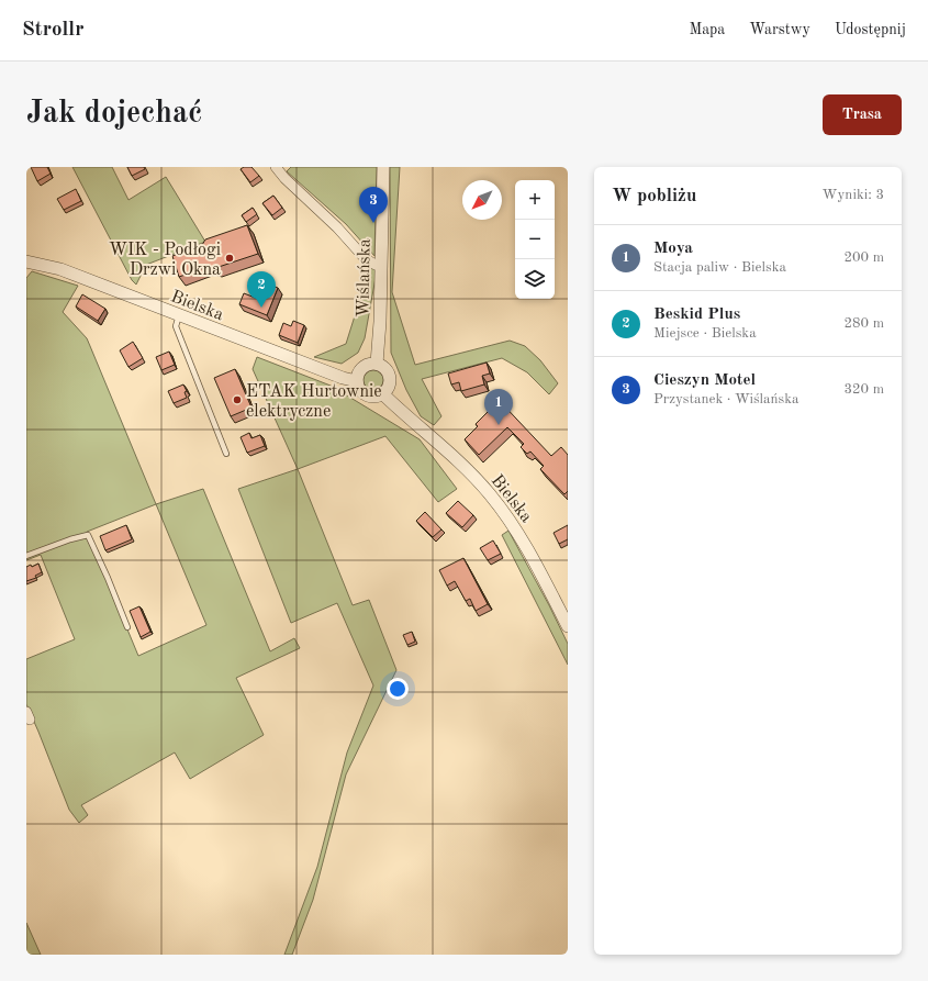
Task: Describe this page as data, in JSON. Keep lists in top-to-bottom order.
{
  "streets": {
    "street": ["Wiślańska", "Bielska"]
  },
  "crossings": [
    ["Wiślańska", "Bielska"]
  ],
  "places": ["WIK - Podłogi Drzwi Okna", "ETAK Hurtownie elektryczne"],
  "north": "bottom left",
  "page": {
    "header": "Strollr",
    "nav": ["Mapa", "Warstwy", "Udostępnij"],
    "buttons": "Trasa",
    "title": "Jak dojechać",
    "heading": ["W pobliżu", "Wyniki: 3"],
    "map_buttons": ["+", "−"],
    "pins": ["3", "2", "1"],
    "list": [
      {
        "mark": "1",
        "name": "Moya",
        "note": "Stacja paliw · Bielska",
        "value": "200 m"
      },
      {
        "mark": "2",
        "name": "Beskid Plus",
        "note": "Miejsce · Bielska",
        "value": "280 m"
      },
      {
        "mark": "3",
        "name": "Cieszyn Motel",
        "note": "Przystanek · Wiślańska",
        "value": "320 m"
      }
    ]
  }
}
